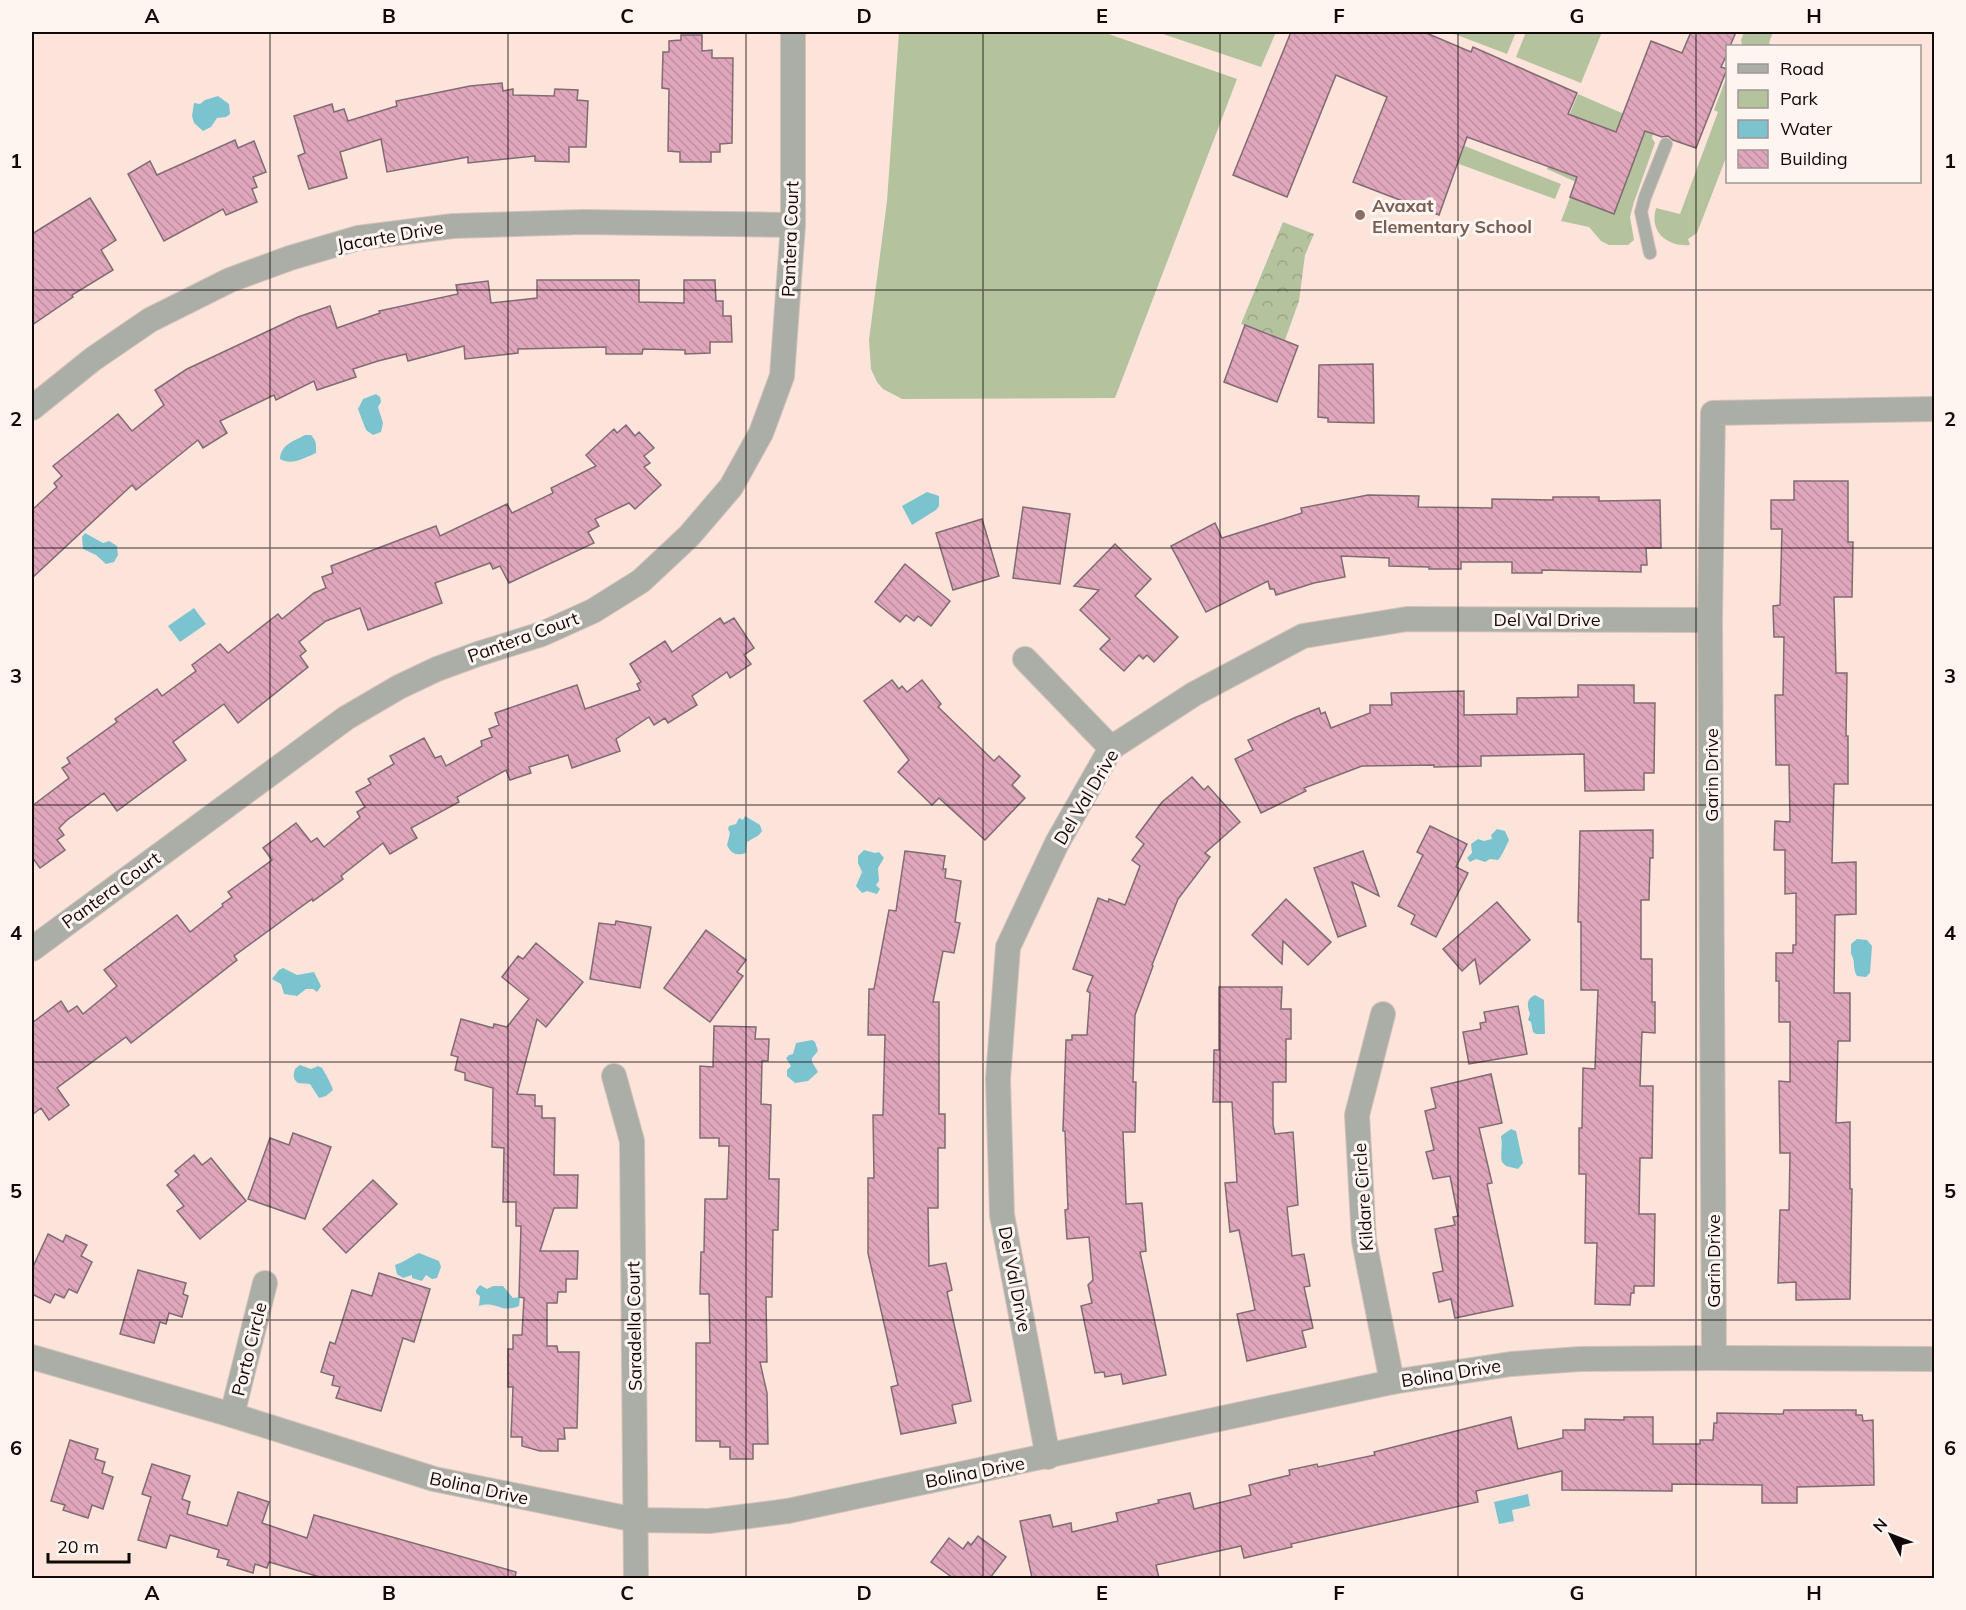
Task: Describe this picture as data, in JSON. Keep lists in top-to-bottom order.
{
  "streets": {
    "street": [
      "Jacarte Drive",
      "Pantera Court",
      "Del Val Drive",
      "Garin Drive",
      "Kildare Circle",
      "Saradella Court",
      "Porto Circle",
      "Bolina Drive"
    ]
  },
  "crossings": [
    ["Jacarte Drive", "Pantera Court"],
    ["Del Val Drive", "Garin Drive"],
    ["Del Val Drive", "Bolina Drive"],
    ["Garin Drive", "Bolina Drive"],
    ["Kildare Circle", "Bolina Drive"],
    ["Saradella Court", "Bolina Drive"],
    ["Porto Circle", "Bolina Drive"]
  ],
  "places": ["Avaxat Elementary School"],
  "legend": [
    "Road",
    "Park",
    "Water",
    "Building"
  ],
  "scale_bar": "20 m",
  "north": "top left",
  "grid": {
    "columns": [
      "A",
      "B",
      "C",
      "D",
      "E",
      "F",
      "G",
      "H"
    ],
    "rows": [
      "1",
      "2",
      "3",
      "4",
      "5",
      "6"
    ]
  }
}
